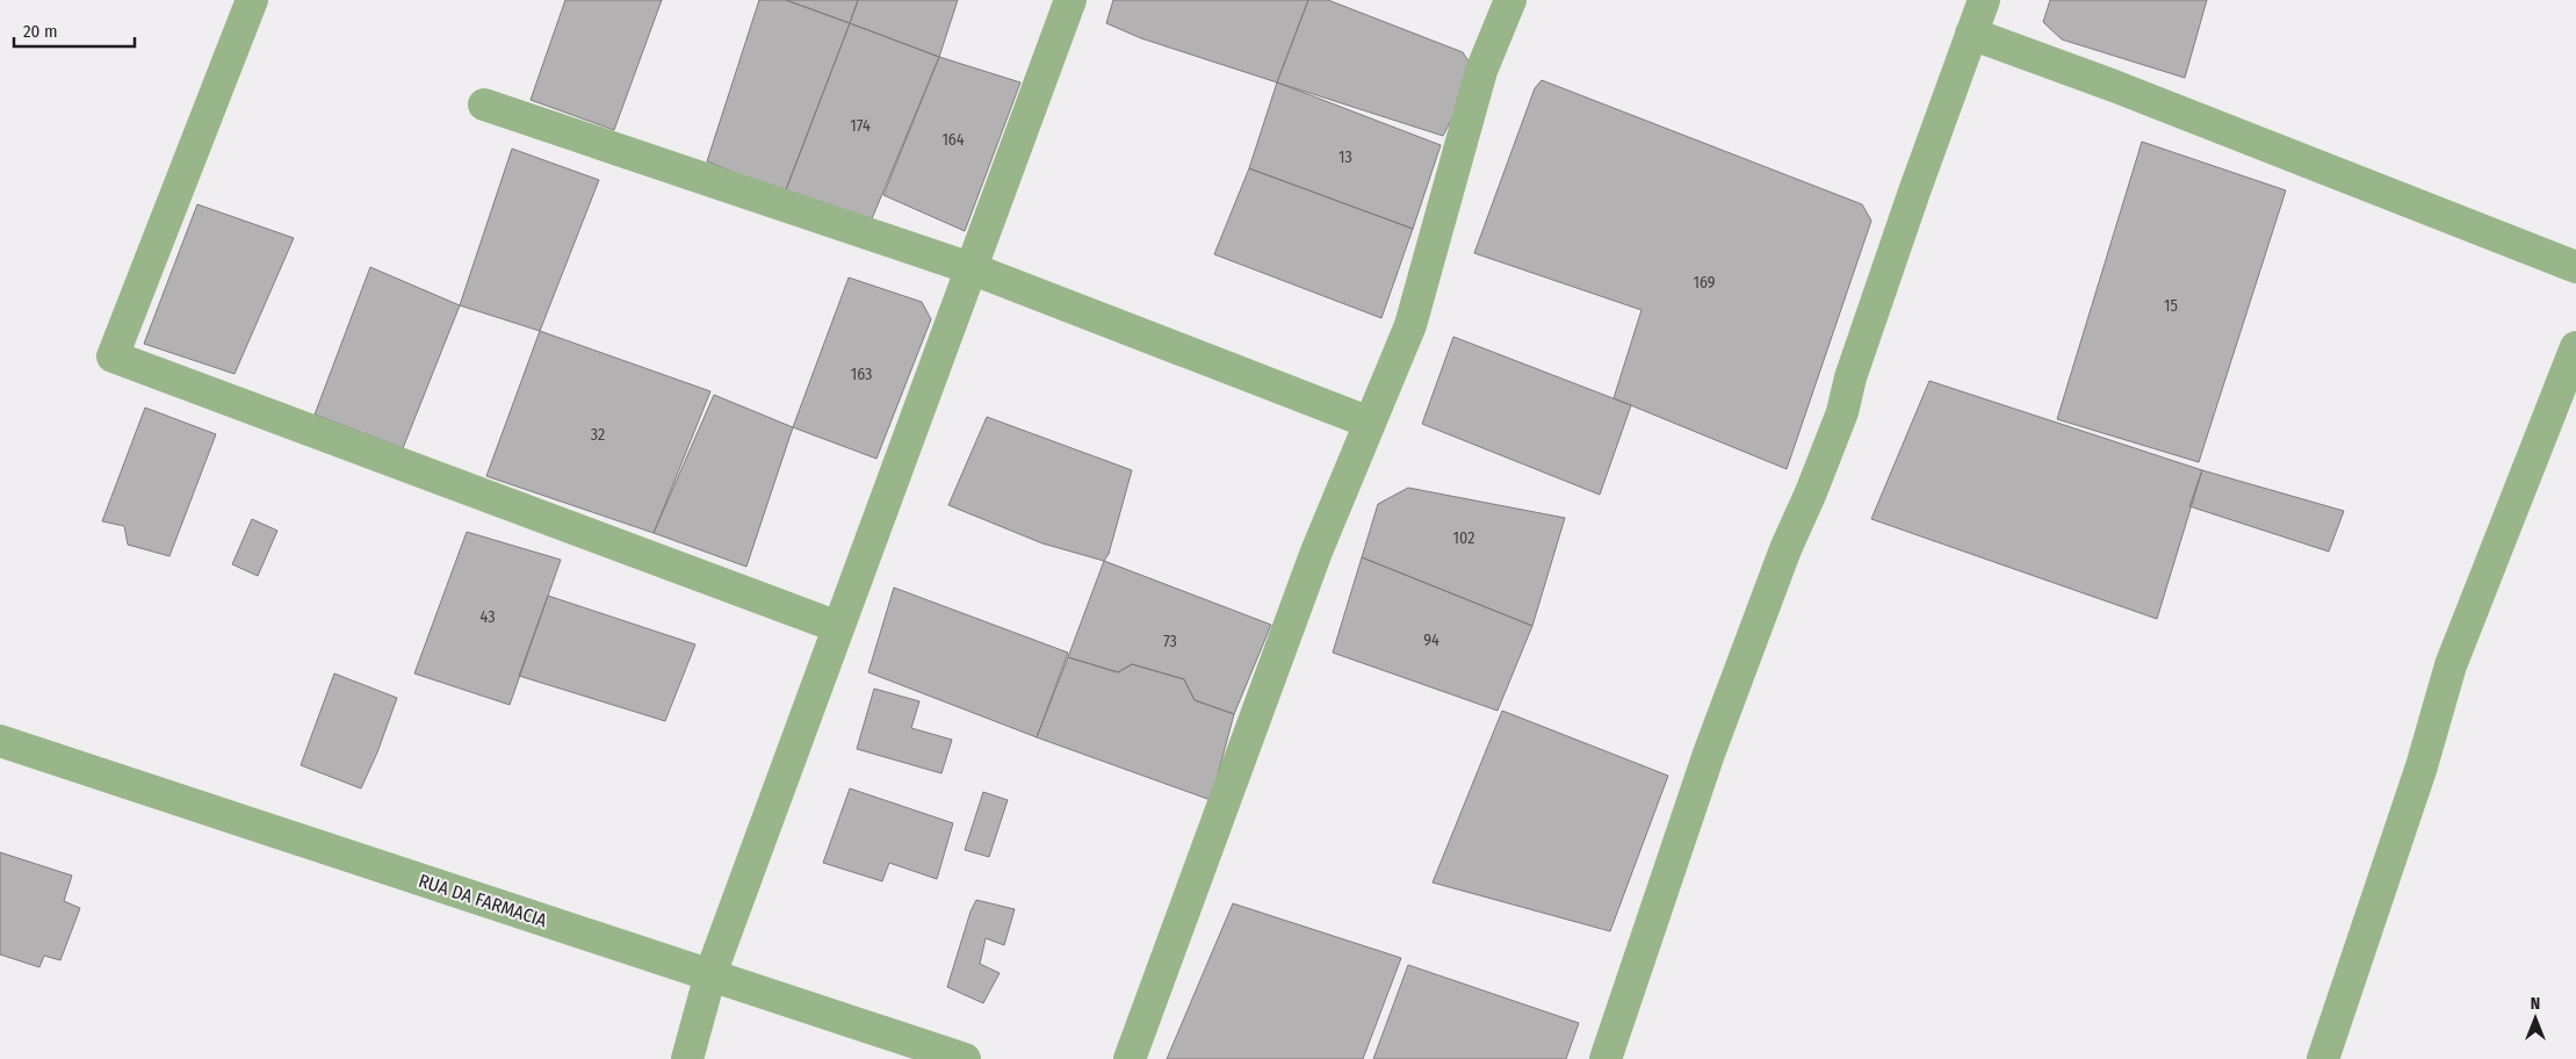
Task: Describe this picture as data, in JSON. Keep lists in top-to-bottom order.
{
  "streets": {
    "street": ["RUA DA FARMACIA"]
  },
  "house_numbers": [
    "174",
    "164",
    "13",
    "169",
    "15",
    "163",
    "32",
    "102",
    "43",
    "94",
    "73"
  ],
  "scale_bar": "20 m",
  "north": "top"
}
